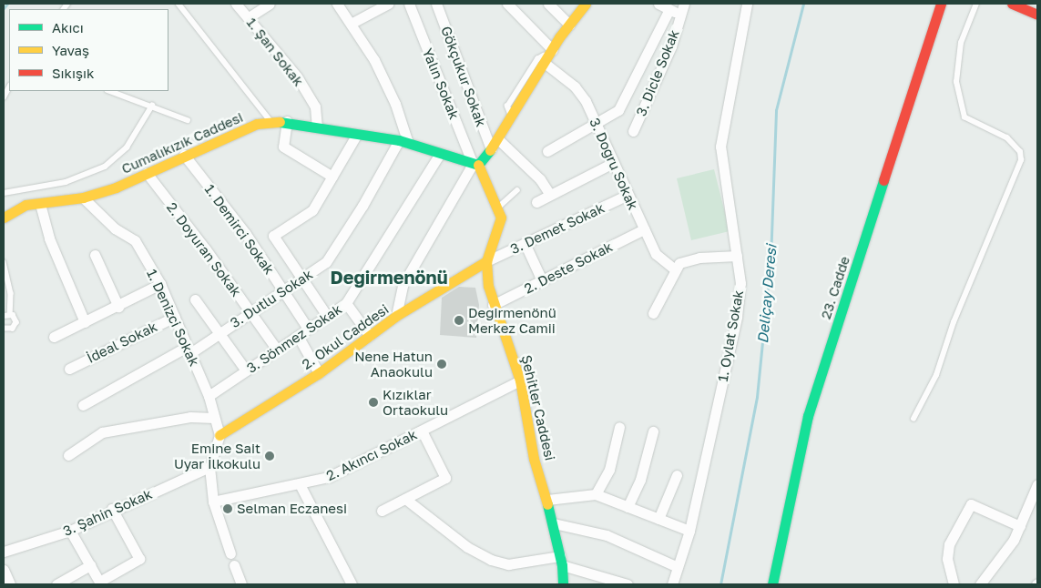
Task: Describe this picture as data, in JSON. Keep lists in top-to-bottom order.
{
  "streets": {
    "main road": [
      "Cumalıkızık Caddesi",
      "23. Cadde",
      "2. Okul Caddesi",
      "Şehitler Caddesi"
    ],
    "street": [
      "1. Şan Sokak",
      "3. Dicle Sokak",
      "Gökçukur Sokak",
      "Yalın Sokak",
      "3. Doğru Sokak",
      "3. Demet Sokak",
      "1. Demirci Sokak",
      "2. Doyuran Sokak",
      "2. Deste Sokak",
      "3. Dutlu Sokak",
      "1. Denizci Sokak",
      "1. Oylat Sokak",
      "3. Sönmez Sokak",
      "İdeal Sokak",
      "2. Akıncı Sokak",
      "3. Şahin Sokak"
    ]
  },
  "crossings": [
    ["1. Şan Sokak", "Cumalıkızık Caddesi"],
    ["Yalın Sokak", "Cumalıkızık Caddesi"],
    ["Cumalıkızık Caddesi", "1. Demirci Sokak"],
    ["Cumalıkızık Caddesi", "2. Doyuran Sokak"],
    ["Cumalıkızık Caddesi", "3. Dutlu Sokak"],
    ["Cumalıkızık Caddesi", "1. Denizci Sokak"],
    ["Cumalıkızık Caddesi", "3. Sönmez Sokak"],
    ["3. Doğru Sokak", "3. Demet Sokak"],
    ["3. Doğru Sokak", "2. Deste Sokak"],
    ["3. Demet Sokak", "2. Okul Caddesi"],
    ["3. Demet Sokak", "Şehitler Caddesi"],
    ["1. Demirci Sokak", "3. Dutlu Sokak"],
    ["1. Demirci Sokak", "3. Sönmez Sokak"],
    ["2. Doyuran Sokak", "3. Dutlu Sokak"],
    ["2. Doyuran Sokak", "3. Sönmez Sokak"],
    ["2. Deste Sokak", "Şehitler Caddesi"],
    ["3. Dutlu Sokak", "1. Denizci Sokak"],
    ["1. Denizci Sokak", "2. Okul Caddesi"],
    ["1. Denizci Sokak", "3. Sönmez Sokak"],
    ["1. Denizci Sokak", "İdeal Sokak"],
    ["2. Okul Caddesi", "Şehitler Caddesi"],
    ["Şehitler Caddesi", "2. Akıncı Sokak"]
  ],
  "districts": ["Değirmenönü"],
  "water": ["Deliçay Deresi"],
  "places": [
    "Değirmenönü Merkez Camii",
    "Nene Hatun Anaokulu",
    "Kızıklar Ortaokulu",
    "Emine Sait Uyar İlkokulu",
    "Selman Eczanesi"
  ],
  "legend": ["Akıcı", "Yavaş", "Sıkışık"]
}
